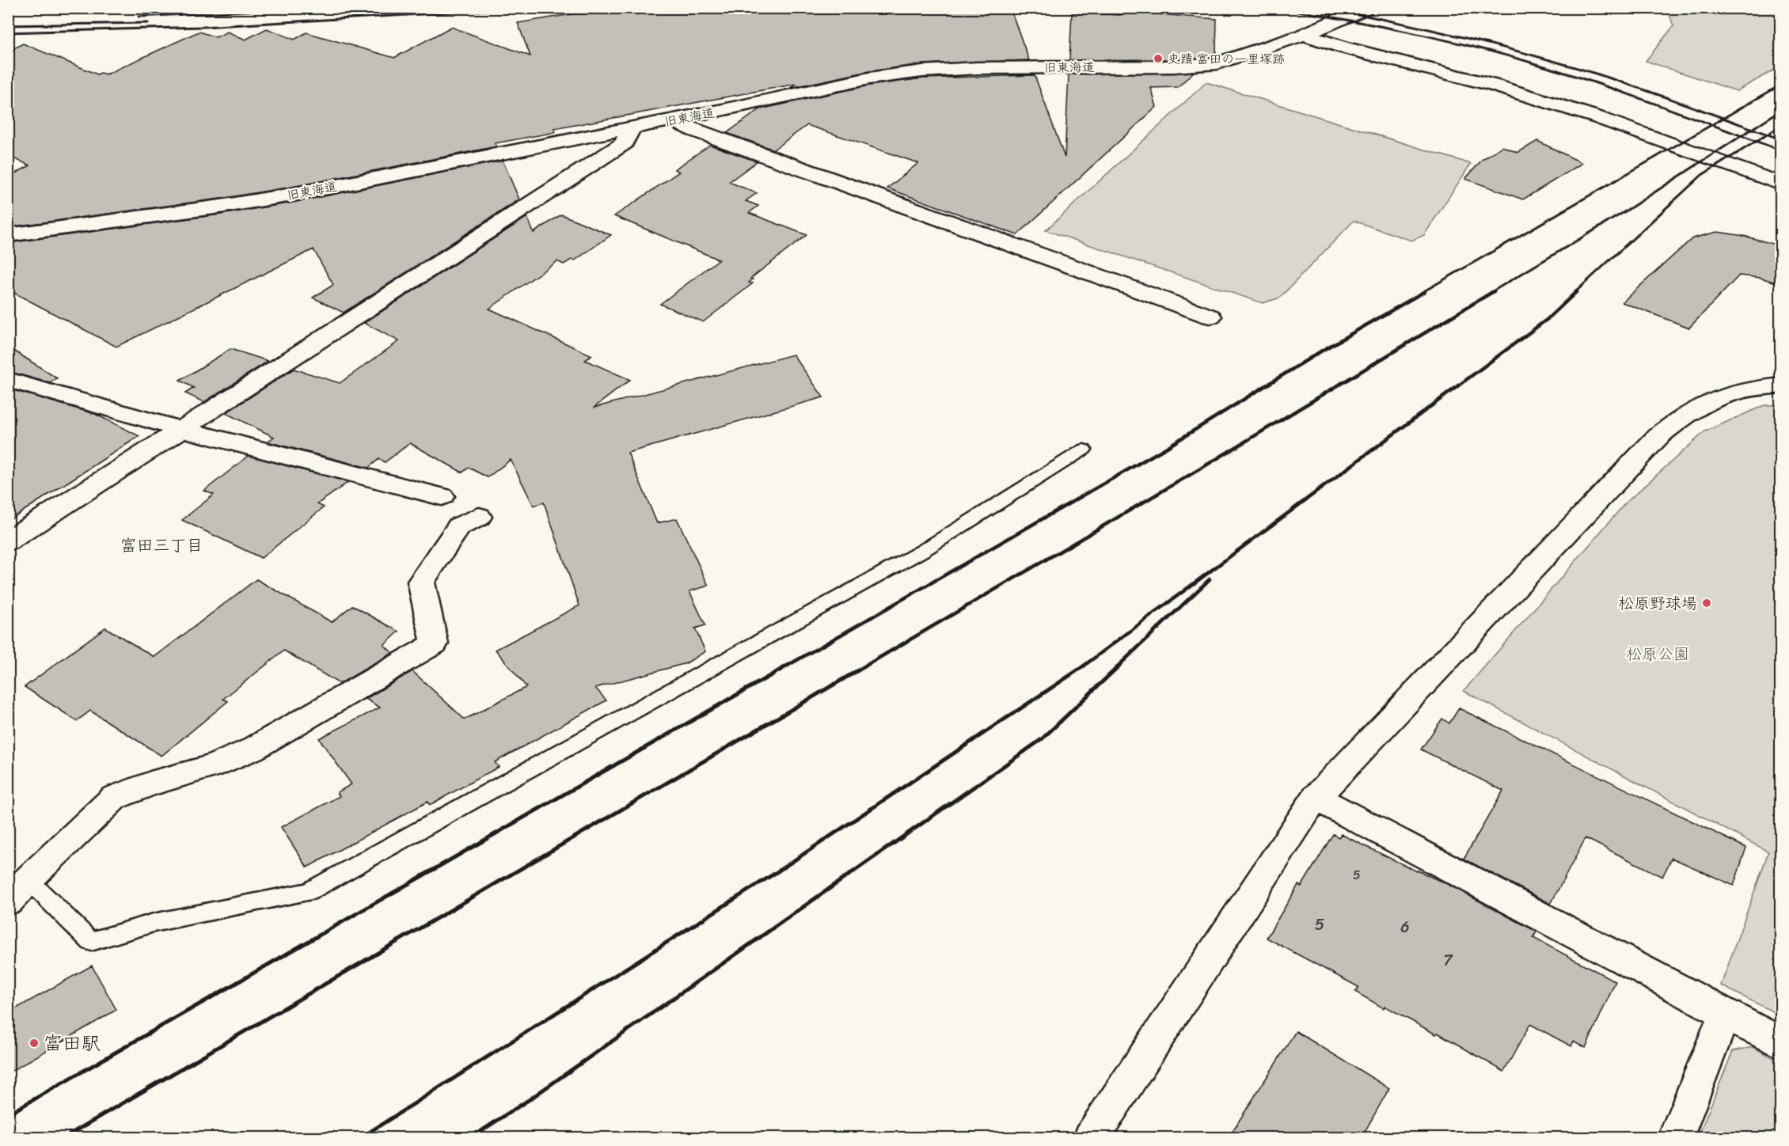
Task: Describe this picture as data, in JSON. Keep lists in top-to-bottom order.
{
  "streets": {
    "street": ["旧東海道"]
  },
  "districts": ["富田三丁目"],
  "parks": ["松原公園"],
  "places": ["史蹟 富田の一里塚跡", "松原野球場", "富田駅"],
  "house_numbers": [
    "5",
    "5",
    "6",
    "7"
  ]
}
